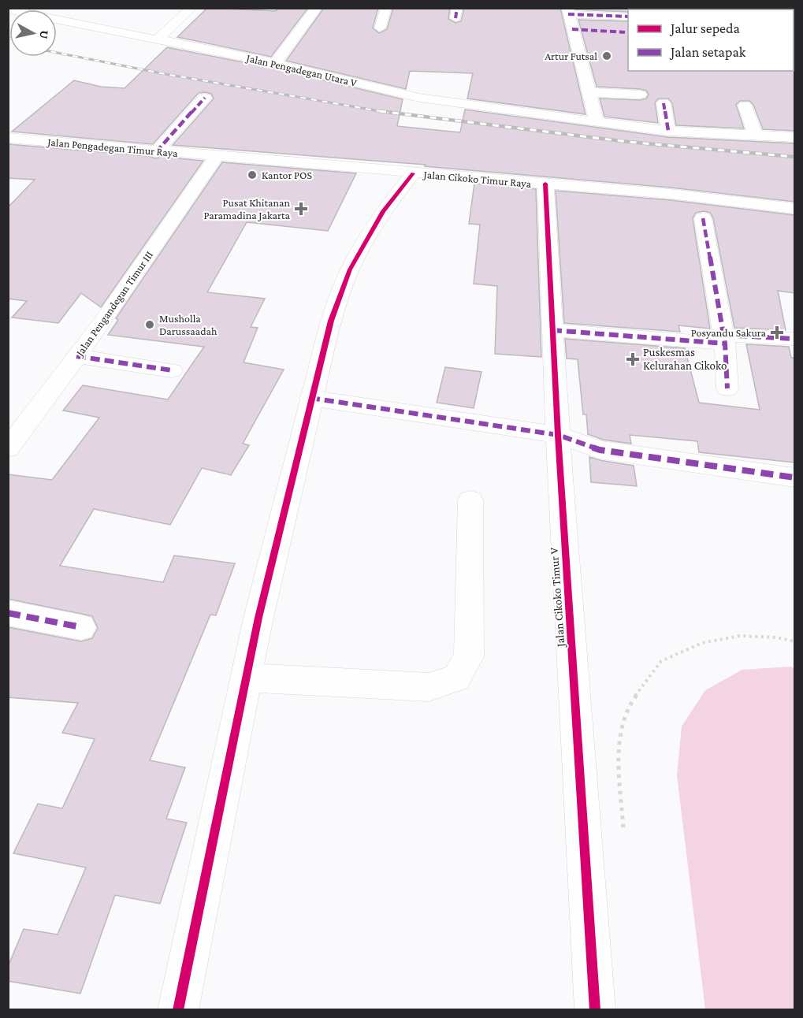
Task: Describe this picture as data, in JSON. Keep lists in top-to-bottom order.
{
  "streets": {
    "street": [
      "Jalan Pengadegan Utara V",
      "Jalan Pengadegan Timur Raya",
      "Jalan Cikoko Timur Raya",
      "Jalan Pengandegan Timur III",
      "Jalan Cikoko Timur V"
    ]
  },
  "crossings": [
    ["Jalan Pengadegan Timur Raya", "Jalan Cikoko Timur Raya"],
    ["Jalan Pengadegan Timur Raya", "Jalan Pengandegan Timur III"],
    ["Jalan Cikoko Timur Raya", "Jalan Pengandegan Timur III"],
    ["Jalan Cikoko Timur Raya", "Jalan Cikoko Timur V"]
  ],
  "places": {
    "other": ["Artur Futsal", "Kantor POS", "Musholla Darussaadah"],
    "health": ["Pusat Khitanan Paramadina Jakarta", "Posyandu Sakura", "Puskesmas Kelurahan Cikoko"]
  },
  "legend": ["Jalur sepeda", "Jalan setapak"],
  "north": "right"
}
